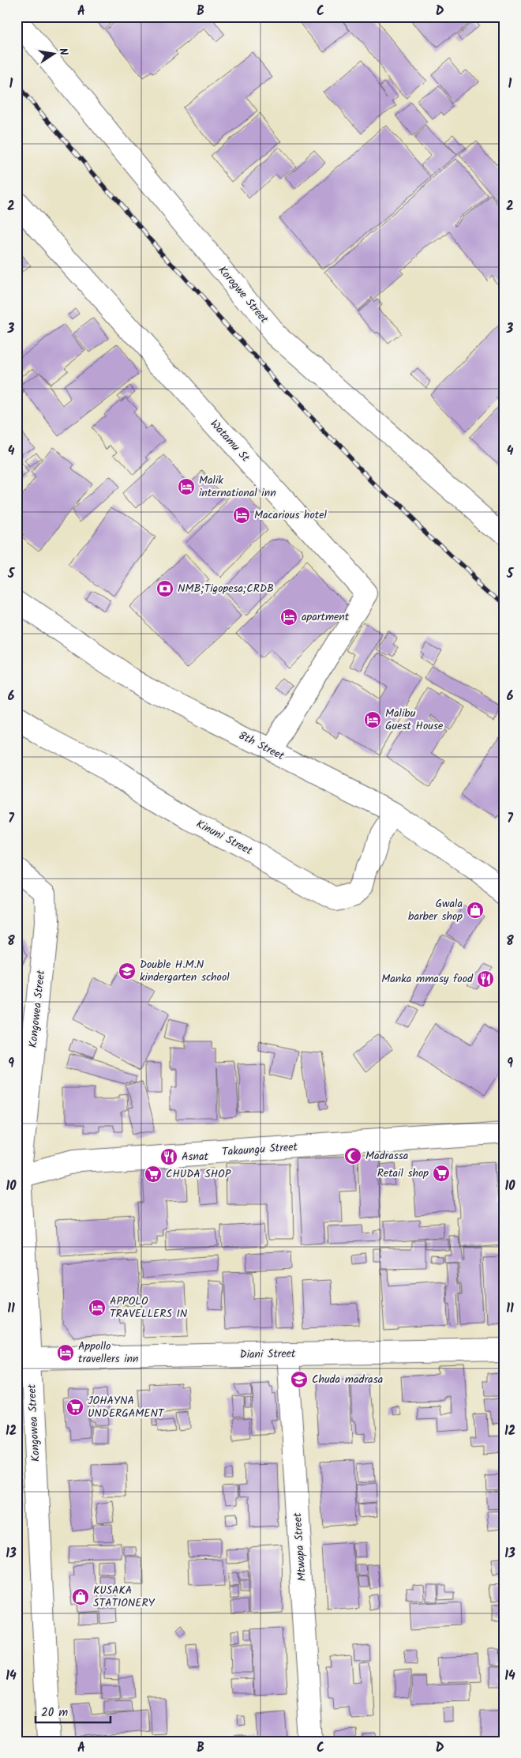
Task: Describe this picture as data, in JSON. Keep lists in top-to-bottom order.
{
  "streets": {
    "street": [
      "Korogwe Street",
      "Watamu St",
      "8th Street",
      "Kinuni Street",
      "Kongowea Street",
      "Takaungu Street",
      "Diani Street",
      "Mtwapa Street"
    ]
  },
  "crossings": [
    ["Watamu St", "8th Street"],
    ["8th Street", "Kinuni Street"],
    ["Kongowea Street", "Takaungu Street"],
    ["Kongowea Street", "Diani Street"],
    ["Diani Street", "Mtwapa Street"]
  ],
  "places": {
    "hotel": [
      "Malik international inn",
      "Macarious hotel",
      "apartment",
      "Malibu Guest House",
      "APPOLO TRAVELLERS IN",
      "Appollo travellers inn"
    ],
    "bank": ["NMB;Tigopesa;CRDB"],
    "shop": ["Gwala barber shop", "KUSAKA STATIONERY"],
    "school or university": ["Double H.M.N kindergarten school", "Chuda madrasa"],
    "restaurant": ["Manka mmasy food", "Asnat"],
    "mosque": ["Madrassa"],
    "supermarket": ["Retail shop", "CHUDA SHOP", "JOHAYNA UNDERGAMENT"]
  },
  "scale_bar": "20 m",
  "north": "right",
  "grid": {
    "columns": [
      "A",
      "B",
      "C",
      "D"
    ],
    "rows": [
      "1",
      "2",
      "3",
      "4",
      "5",
      "6",
      "7",
      "8",
      "9",
      "10",
      "11",
      "12",
      "13",
      "14"
    ]
  }
}
